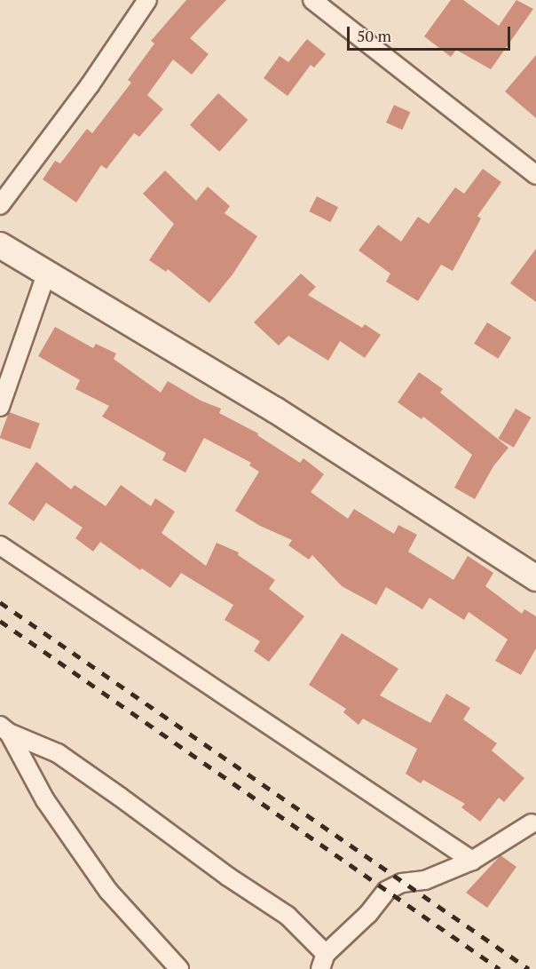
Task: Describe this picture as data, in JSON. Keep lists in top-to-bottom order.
{
  "scale_bar": "50 m"
}
